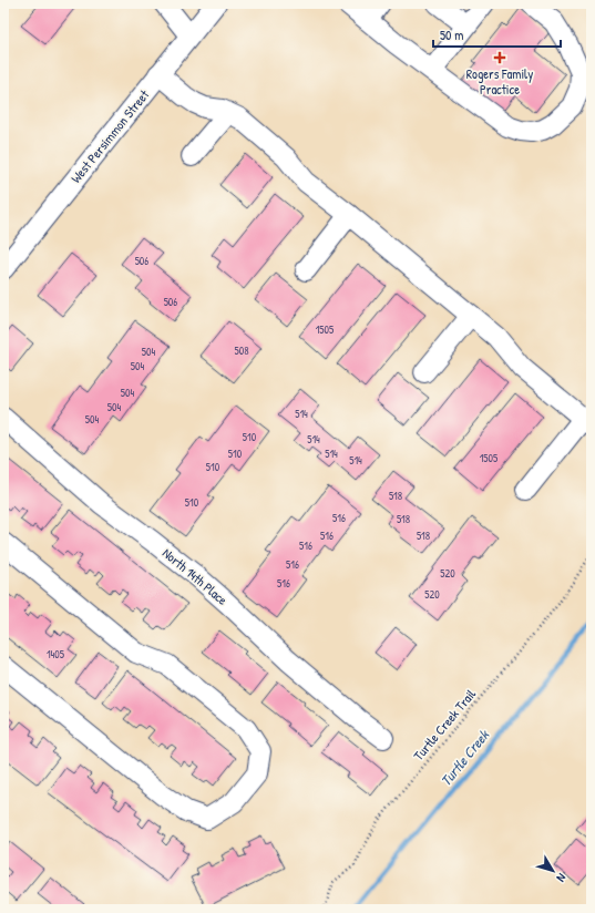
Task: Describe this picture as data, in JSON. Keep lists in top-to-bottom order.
{
  "streets": {
    "street": ["West Persimmon Street", "North 14th Place"],
    "path": ["Turtle Creek Trail"]
  },
  "water": ["Turtle Creek"],
  "places": {
    "health": ["Rogers Family Practice"]
  },
  "house_numbers": [
    "506",
    "506",
    "1505",
    "508",
    "504",
    "504",
    "504",
    "504",
    "514",
    "504",
    "510",
    "514",
    "510",
    "514",
    "1505",
    "514",
    "510",
    "518",
    "510",
    "516",
    "518",
    "516",
    "518",
    "516",
    "516",
    "520",
    "516",
    "520",
    "1405"
  ],
  "scale_bar": "50 m",
  "north": "bottom right"
}
